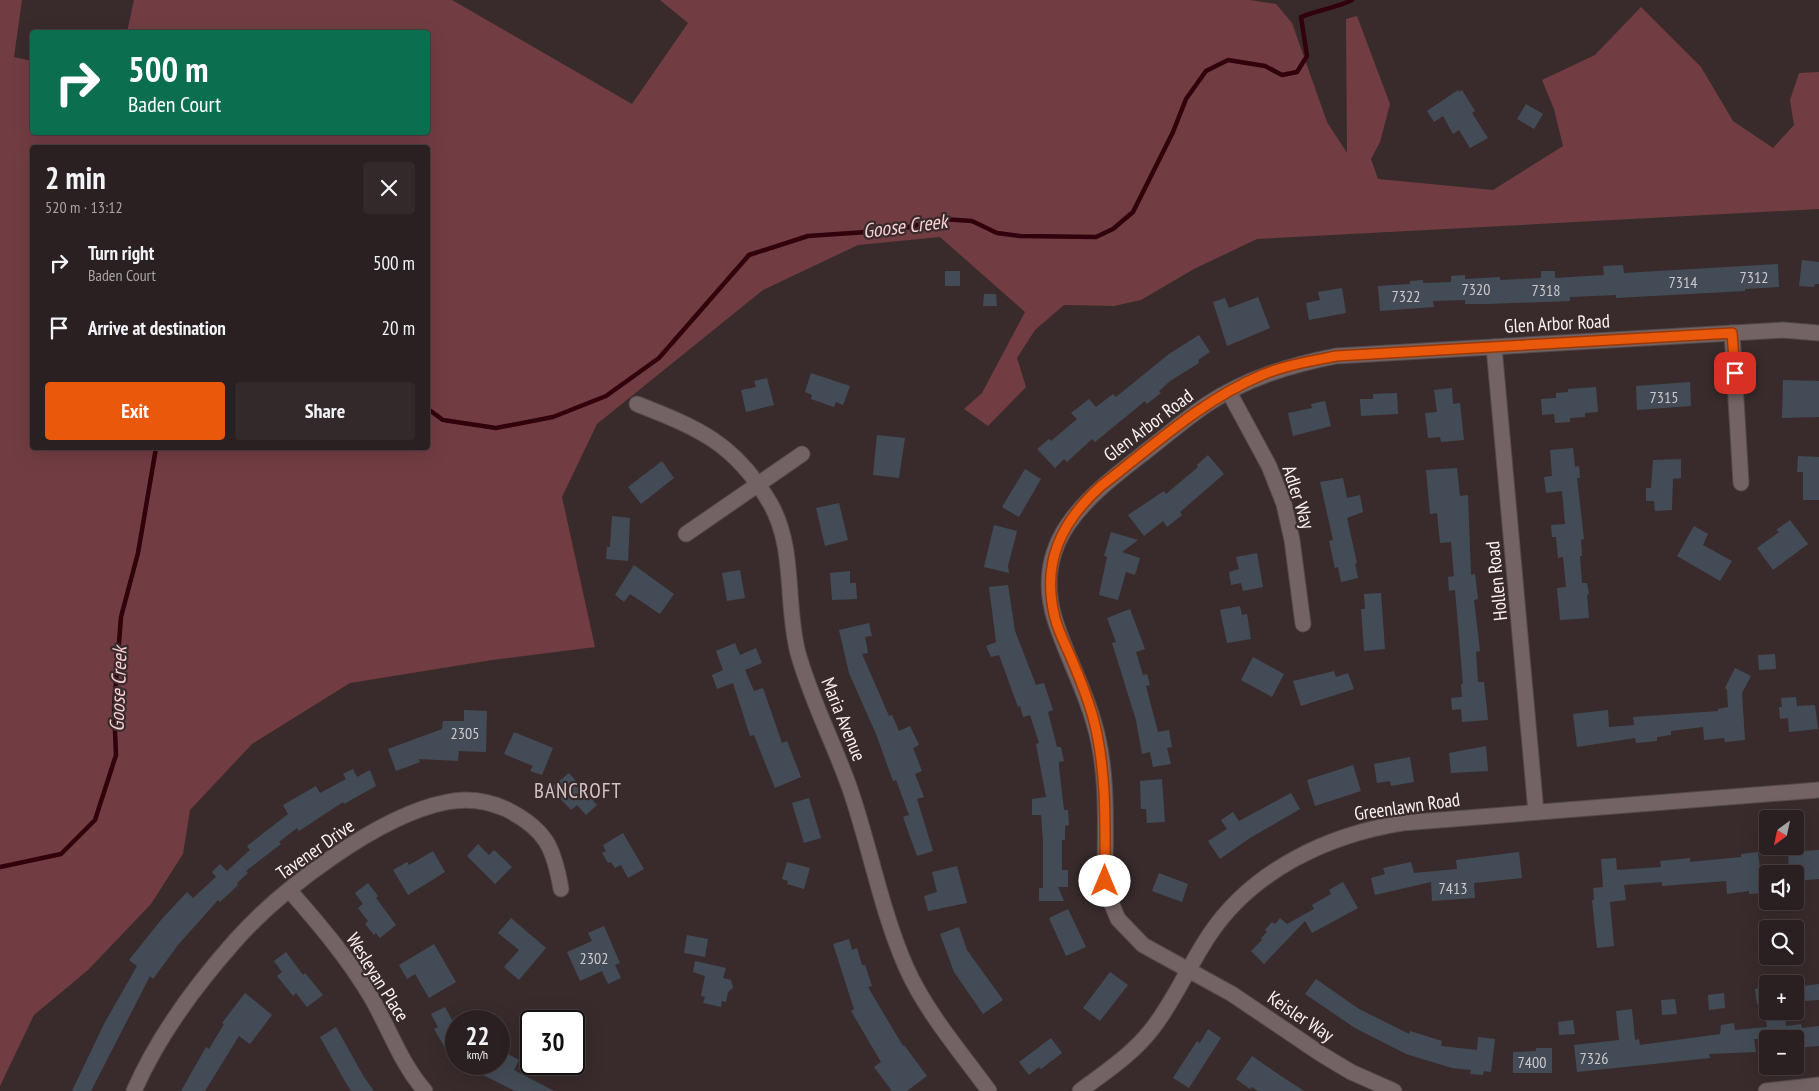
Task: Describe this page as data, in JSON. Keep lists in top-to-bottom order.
{
  "streets": {
    "street": [
      "Glen Arbor Road",
      "Adler Way",
      "Hollen Road",
      "Maria Avenue",
      "Greenlawn Road",
      "Tavener Drive",
      "Wesleyan Place",
      "Keisler Way"
    ]
  },
  "crossings": [
    ["Glen Arbor Road", "Adler Way"],
    ["Glen Arbor Road", "Hollen Road"],
    ["Glen Arbor Road", "Greenlawn Road"],
    ["Glen Arbor Road", "Keisler Way"],
    ["Hollen Road", "Greenlawn Road"],
    ["Greenlawn Road", "Keisler Way"],
    ["Tavener Drive", "Wesleyan Place"]
  ],
  "districts": ["BANCROFT"],
  "water": ["Goose Creek"],
  "house_numbers": [
    "7312",
    "7314",
    "7320",
    "7318",
    "7322",
    "7315",
    "2305",
    "7413",
    "2302",
    "7326",
    "7400"
  ],
  "north": "bottom left",
  "page": {
    "turn": ["500 m", "Baden Court"],
    "heading": ["2 min", "520 m · 13:12"],
    "list": [
      {
        "name": "Turn right",
        "note": "Baden Court",
        "value": "500 m"
      },
      {
        "name": "Arrive at destination",
        "value": "20 m"
      }
    ],
    "buttons": ["Exit", "Share"],
    "map_buttons": ["+", "−"],
    "speed": "22 km/h",
    "limit": "30"
  }
}
